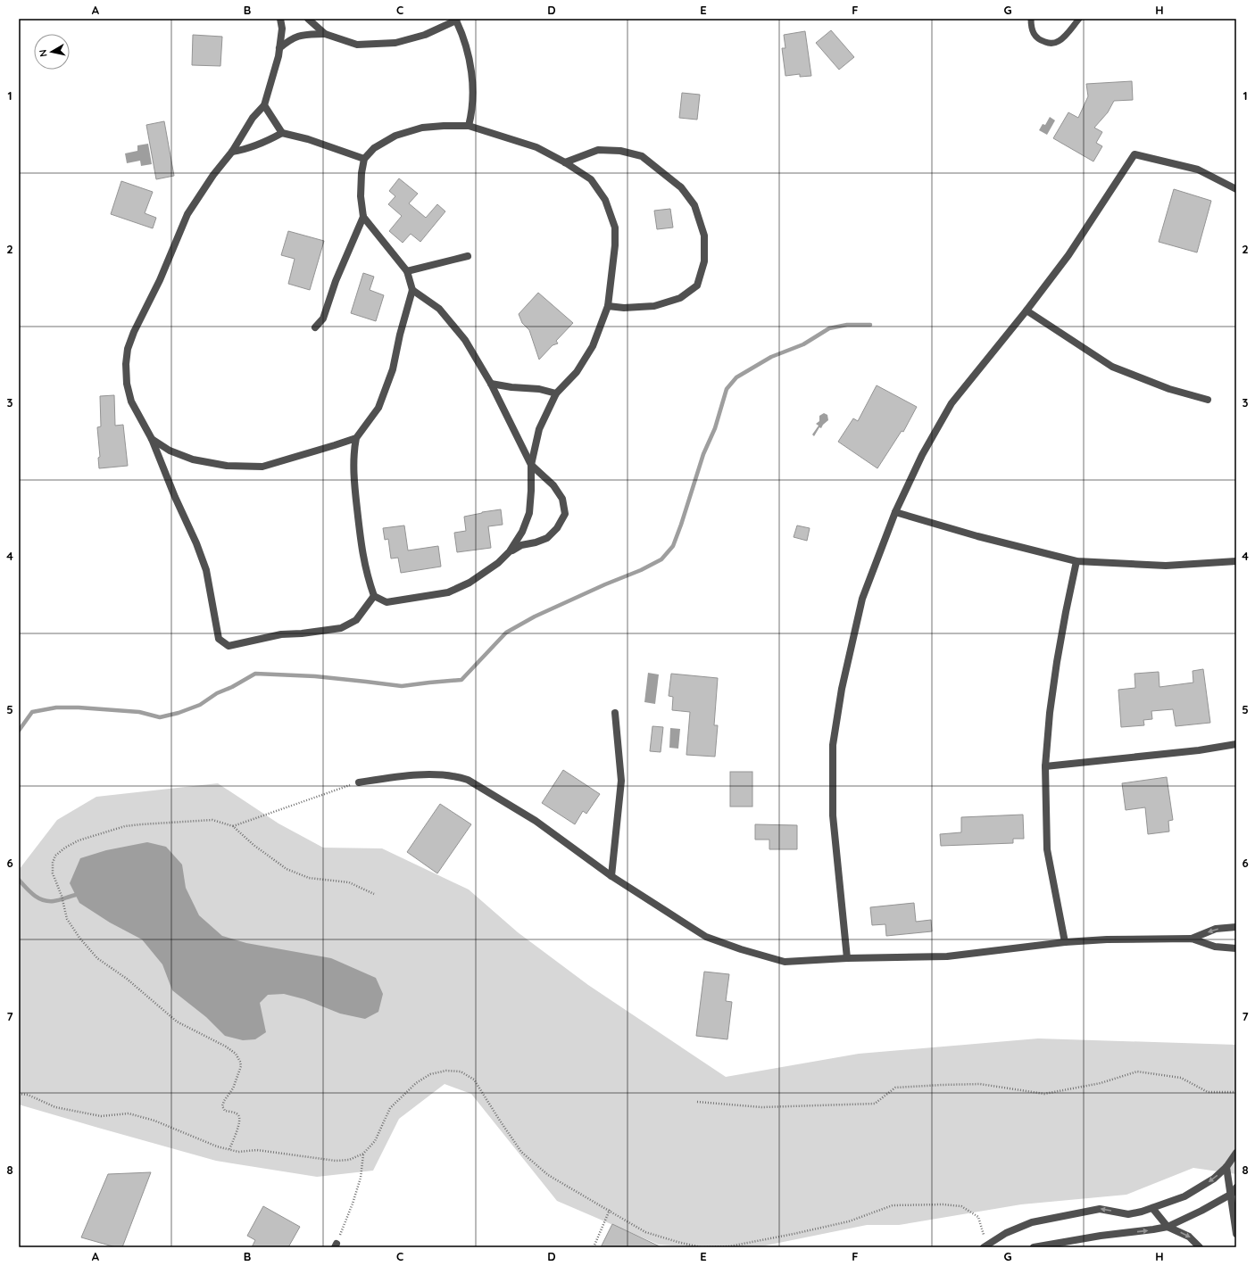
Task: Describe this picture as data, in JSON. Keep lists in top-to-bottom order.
{
  "north": "left",
  "grid": {
    "columns": [
      "A",
      "B",
      "C",
      "D",
      "E",
      "F",
      "G",
      "H"
    ],
    "rows": [
      "1",
      "2",
      "3",
      "4",
      "5",
      "6",
      "7",
      "8"
    ]
  }
}
